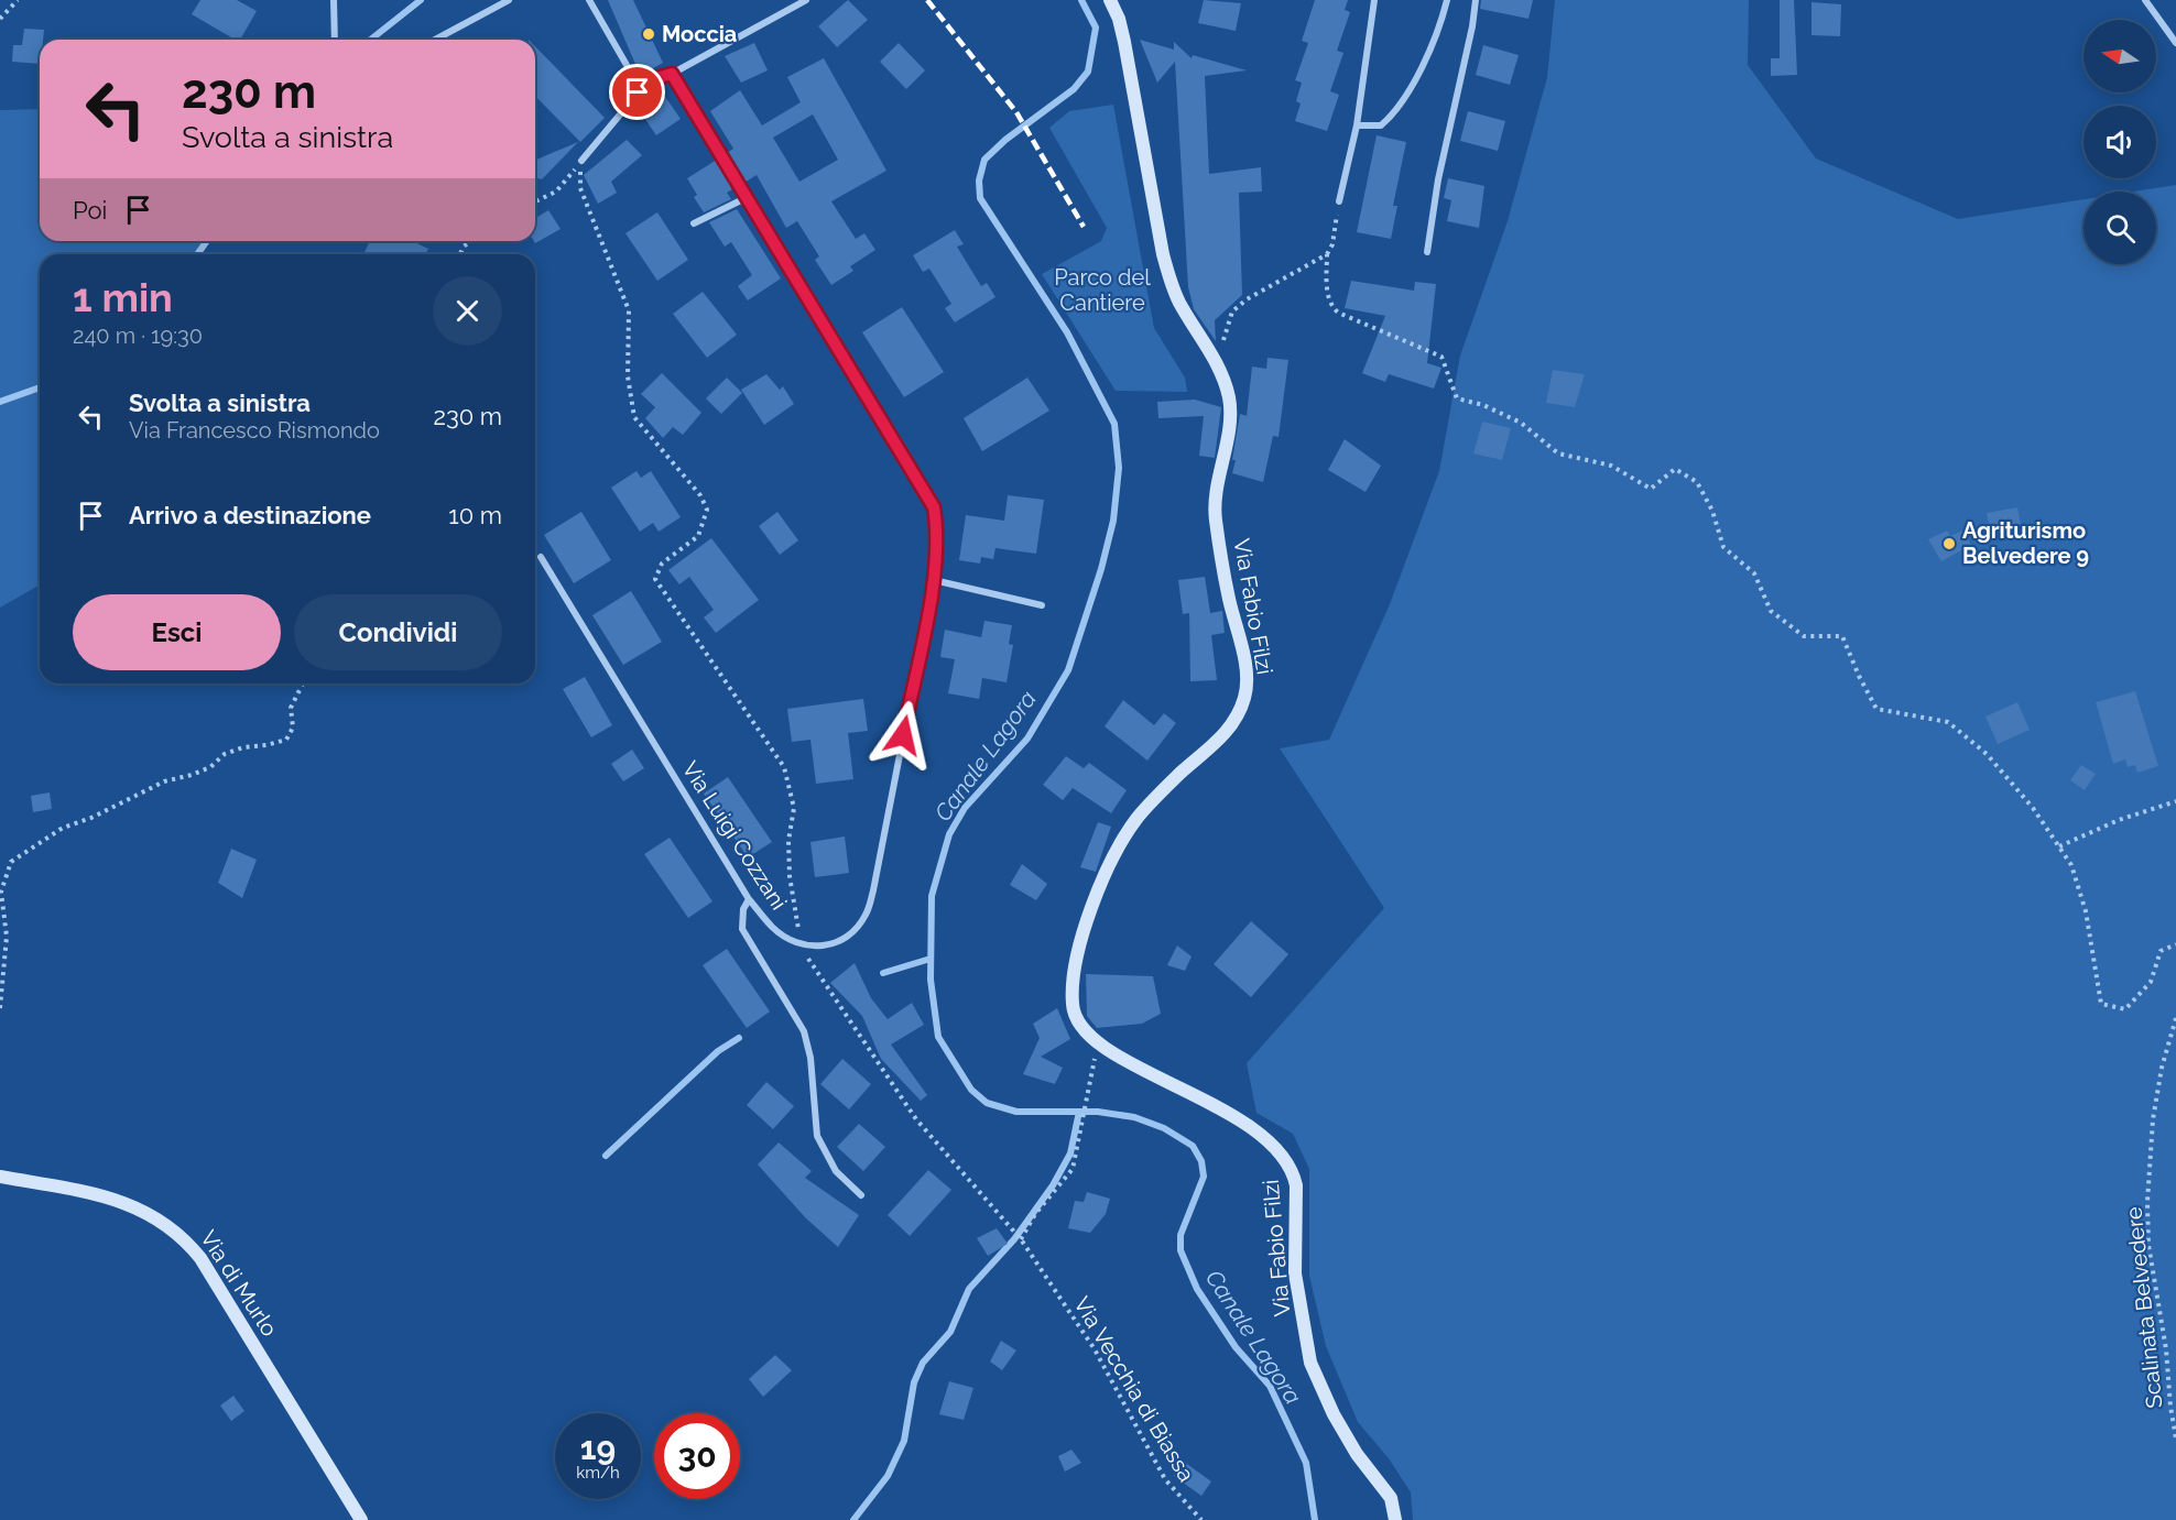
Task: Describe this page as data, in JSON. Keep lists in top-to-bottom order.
{
  "streets": {
    "street": ["Via Fabio Filzi", "Via Luigi Cozzani", "Via di Murlo"],
    "path": ["Scalinata Belvedere", "Via Vecchia di Biassa"]
  },
  "crossings": [
    ["Via Luigi Cozzani", "Via Vecchia di Biassa"]
  ],
  "water": ["Canale Lagora"],
  "parks": ["Parco del Cantiere"],
  "places": ["Moccia", "Agriturismo Belvedere 9"],
  "north": "left",
  "page": {
    "turn": ["230 m", "Svolta a sinistra"],
    "then": "Poi",
    "heading": ["1 min", "240 m · 19:30"],
    "list": [
      {
        "name": "Svolta a sinistra",
        "note": "Via Francesco Rismondo",
        "value": "230 m"
      },
      {
        "name": "Arrivo a destinazione",
        "value": "10 m"
      }
    ],
    "buttons": ["Esci", "Condividi"],
    "speed": "19 km/h",
    "limit": "30"
  }
}
